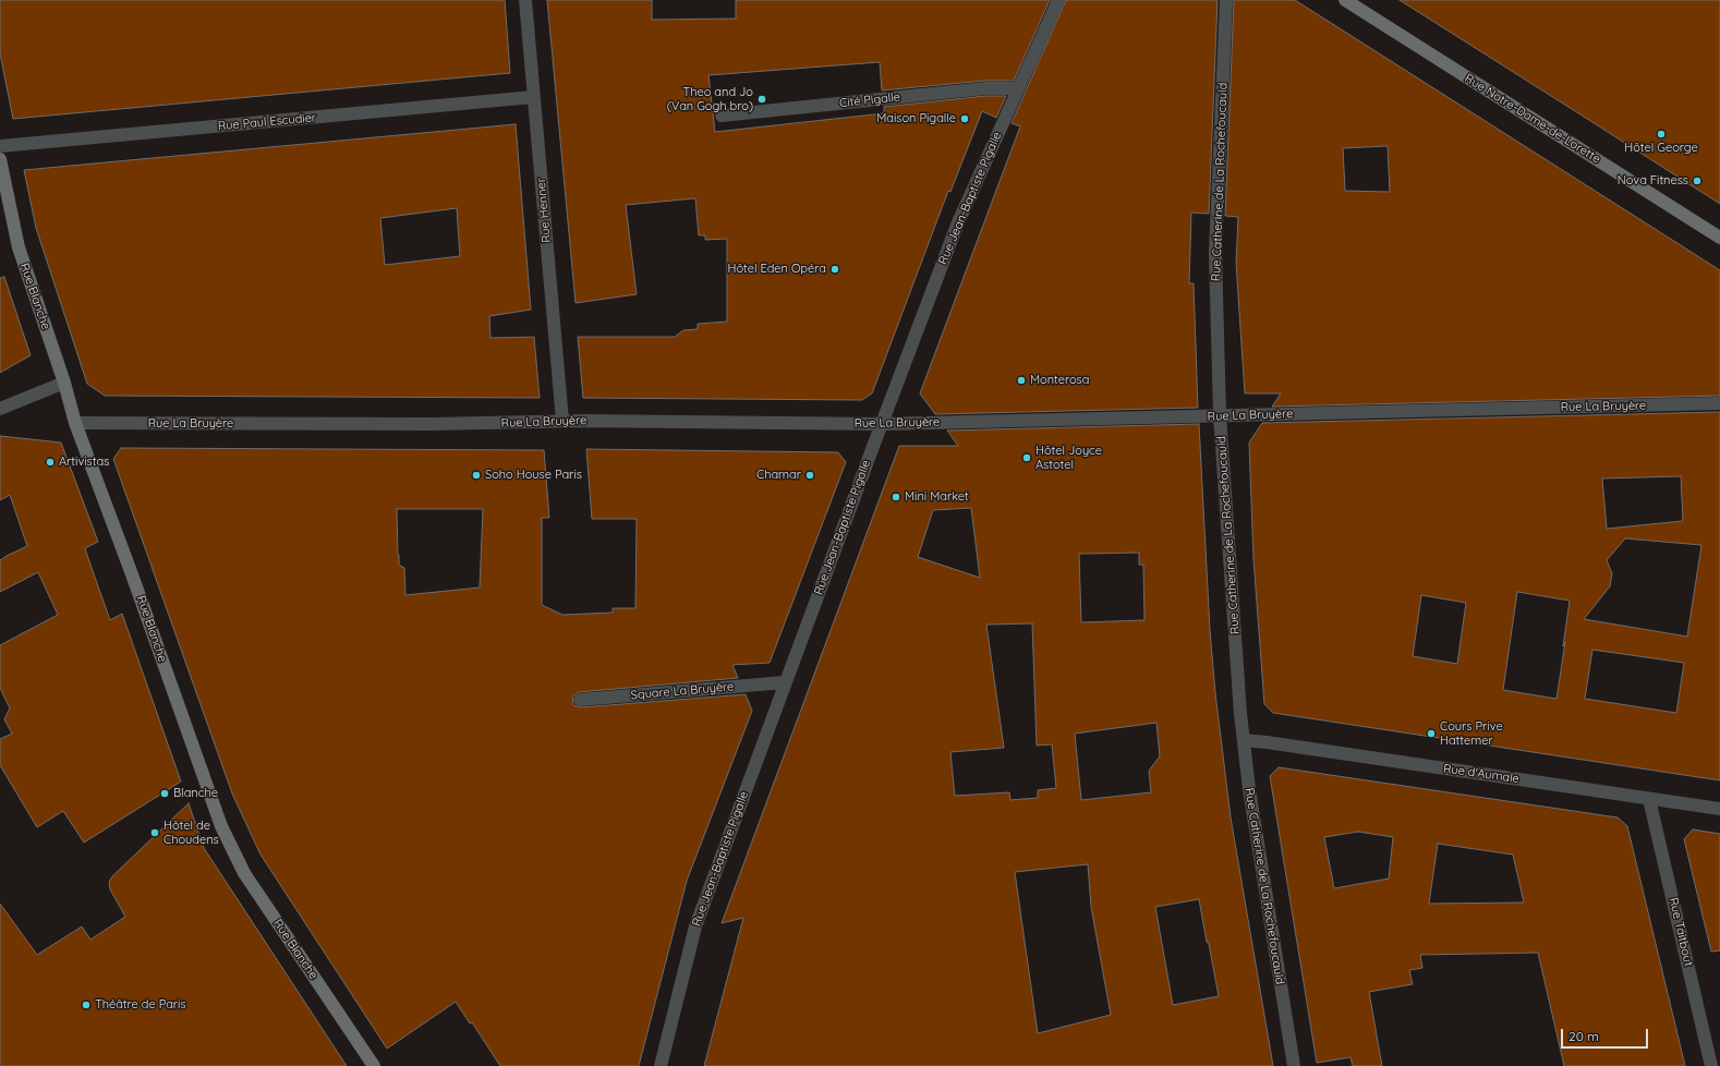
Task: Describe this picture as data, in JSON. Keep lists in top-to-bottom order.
{
  "streets": {
    "street": [
      "Cité Pigalle",
      "Rue Notre-Dame-de-Lorette",
      "Rue Paul Escudier",
      "Rue Catherine de La Rochefoucauld",
      "Rue Jean-Baptiste Pigalle",
      "Rue Henner",
      "Rue Blanche",
      "Rue La Bruyère",
      "Square La Bruyère",
      "Rue d'Aumale",
      "Rue Taitbout"
    ]
  },
  "crossings": [
    ["Cité Pigalle", "Rue Jean-Baptiste Pigalle"],
    ["Rue Paul Escudier", "Rue Henner"],
    ["Rue Catherine de La Rochefoucauld", "Rue La Bruyère"],
    ["Rue Catherine de La Rochefoucauld", "Rue d'Aumale"],
    ["Rue Jean-Baptiste Pigalle", "Rue La Bruyère"],
    ["Rue Jean-Baptiste Pigalle", "Square La Bruyère"],
    ["Rue Henner", "Rue La Bruyère"],
    ["Rue Blanche", "Rue La Bruyère"],
    ["Rue d'Aumale", "Rue Taitbout"]
  ],
  "places": [
    "Theo and Jo (Van Gogh bro)",
    "Maison Pigalle",
    "Hôtel George",
    "Nova Fitness",
    "Hôtel Eden Opéra",
    "Monterosa",
    "Hôtel Joyce Astotel",
    "Artivistas",
    "Soho House Paris",
    "Chamar",
    "Mini Market",
    "Cours Prive Hattemer",
    "Blanche",
    "Hôtel de Choudens",
    "Théâtre de Paris"
  ],
  "scale_bar": "20 m"
}
